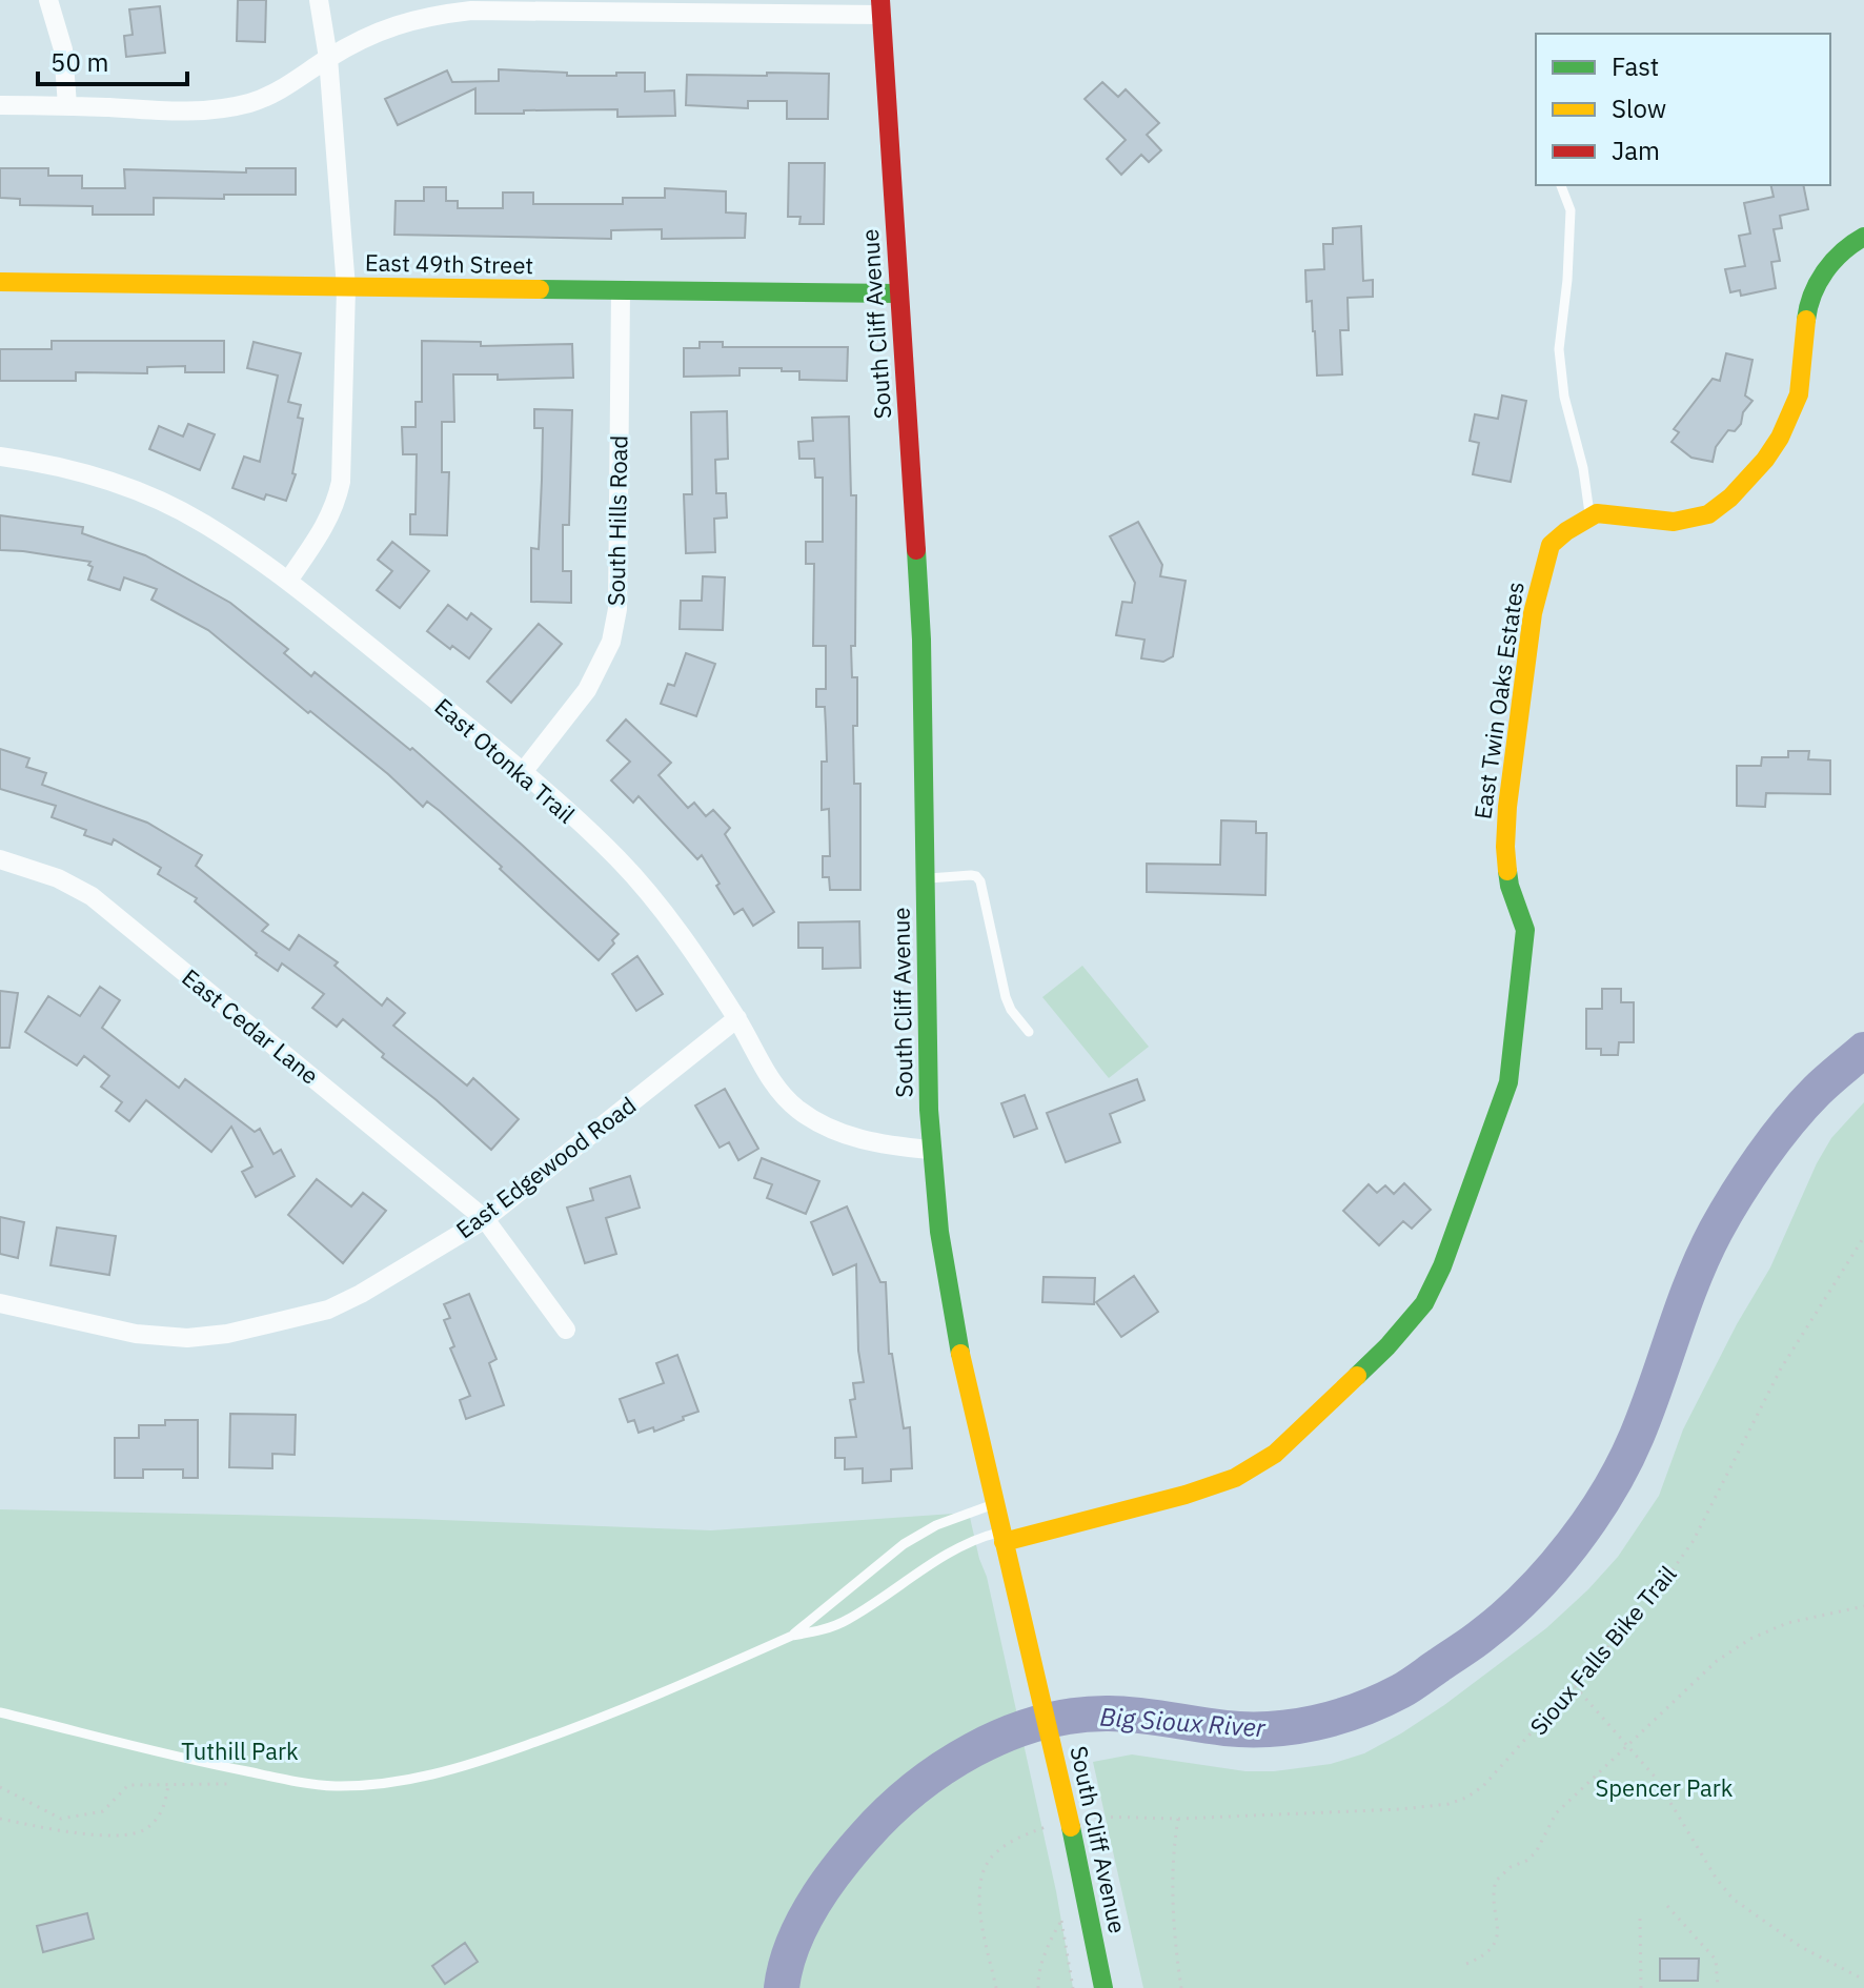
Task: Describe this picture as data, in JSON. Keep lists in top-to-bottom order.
{
  "streets": {
    "street": [
      "East 49th Street",
      "South Cliff Avenue",
      "South Hills Road",
      "East Twin Oaks Estates",
      "East Otonka Trail",
      "East Cedar Lane",
      "East Edgewood Road"
    ],
    "path": ["Sioux Falls Bike Trail"]
  },
  "crossings": [
    ["East 49th Street", "South Cliff Avenue"],
    ["East 49th Street", "South Hills Road"],
    ["South Cliff Avenue", "East Twin Oaks Estates"],
    ["South Cliff Avenue", "East Otonka Trail"],
    ["South Hills Road", "East Otonka Trail"],
    ["East Otonka Trail", "East Edgewood Road"],
    ["East Cedar Lane", "East Edgewood Road"]
  ],
  "water": ["Big Sioux River"],
  "parks": ["Tuthill Park", "Spencer Park"],
  "legend": ["Fast", "Slow", "Jam"],
  "scale_bar": "50 m"
}
